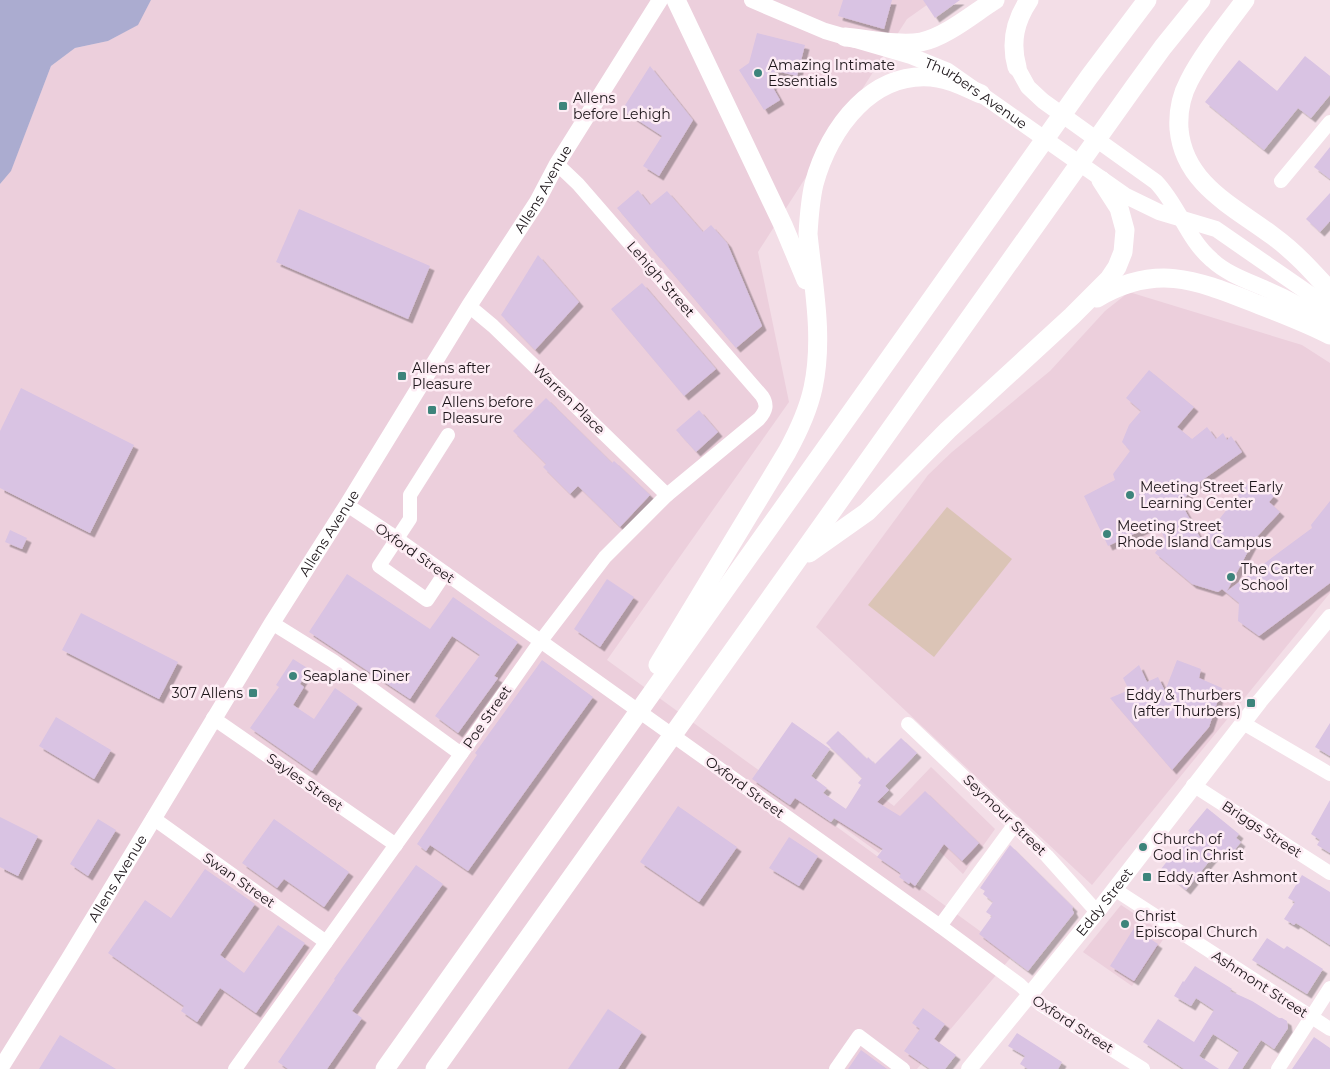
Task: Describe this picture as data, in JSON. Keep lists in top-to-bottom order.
{
  "streets": {
    "main road": ["Thurbers Avenue", "Allens Avenue", "Eddy Street"],
    "street": [
      "Lehigh Street",
      "Warren Place",
      "Oxford Street",
      "Poe Street",
      "Sayles Street",
      "Seymour Street",
      "Briggs Street",
      "Swan Street",
      "Ashmont Street"
    ]
  },
  "crossings": [
    ["Allens Avenue", "Lehigh Street"],
    ["Allens Avenue", "Warren Place"],
    ["Allens Avenue", "Oxford Street"],
    ["Allens Avenue", "Sayles Street"],
    ["Allens Avenue", "Swan Street"],
    ["Lehigh Street", "Poe Street"],
    ["Warren Place", "Poe Street"],
    ["Oxford Street", "Poe Street"],
    ["Oxford Street", "Eddy Street"],
    ["Poe Street", "Sayles Street"],
    ["Poe Street", "Swan Street"],
    ["Seymour Street", "Eddy Street"],
    ["Briggs Street", "Eddy Street"],
    ["Eddy Street", "Ashmont Street"]
  ],
  "places": {
    "other": [
      "Amazing Intimate Essentials",
      "Meeting Street Early Learning Center",
      "Meeting Street Rhode Island Campus",
      "The Carter School",
      "Seaplane Diner",
      "Church of God in Christ",
      "Christ Episcopal Church"
    ],
    "transit": [
      "Allens before Lehigh",
      "Allens after Pleasure",
      "Allens before Pleasure",
      "307 Allens",
      "Eddy & Thurbers (after Thurbers)",
      "Eddy after Ashmont"
    ]
  }
}
